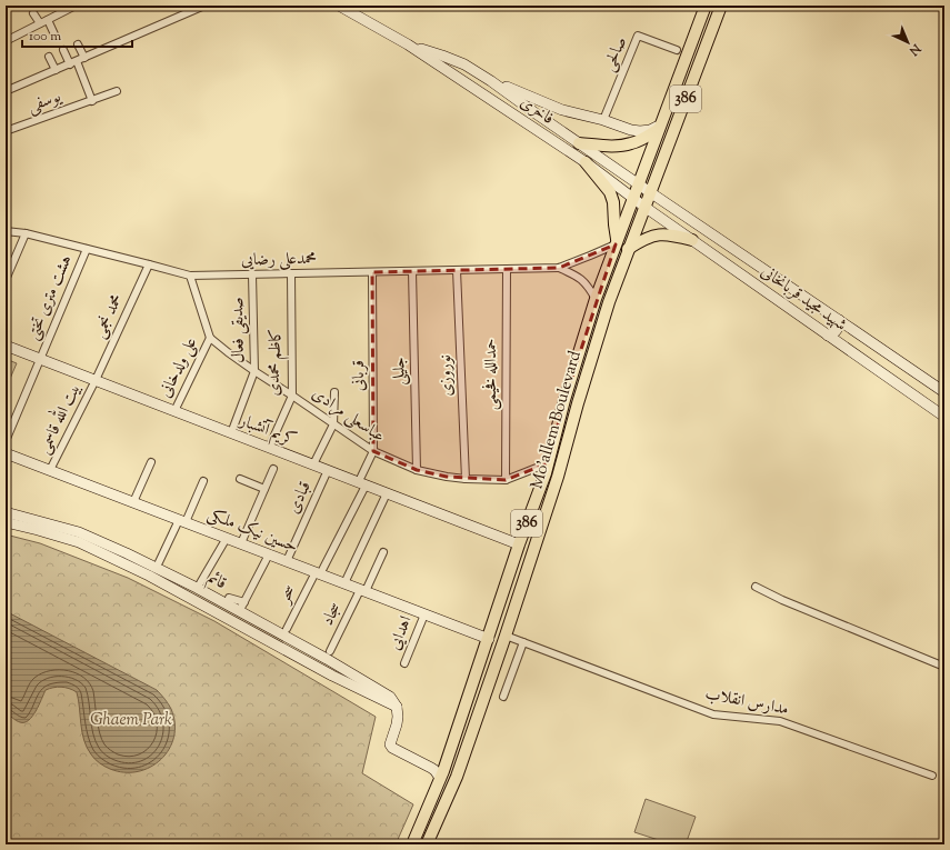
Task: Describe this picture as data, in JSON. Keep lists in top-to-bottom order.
{
  "streets": {
    "main road": [
      "386",
      "فاخری",
      "شهید مجید قربانخانی",
      "Mo'allem Boulevard",
      "کریم آتشبار",
      "حسین نیک ملکی",
      "قائم"
    ],
    "street": [
      "صالحی",
      "یوسفی",
      "محمدعلی رضایی",
      "هشت متری تختی",
      "محمد نجمی",
      "صدیقی فعال",
      "کاظم محمدی",
      "علی ولدخانی",
      "جلیلی",
      "حمدالله فخیمی",
      "قربانی",
      "نوروزی",
      "عباسعلی مرادی",
      "بیت الله قاسمی",
      "قبادی",
      "سحر",
      "سجاد",
      "اهدایی",
      "مدارس انقلاب"
    ]
  },
  "crossings": [
    ["فاخری", "شهید مجید قربانخانی"],
    ["فاخری", "Mo'allem Boulevard"],
    ["محمدعلی رضایی", "هشت متری تختی"],
    ["محمدعلی رضایی", "محمد نجمی"],
    ["محمدعلی رضایی", "صدیقی فعال"],
    ["محمدعلی رضایی", "کاظم محمدی"],
    ["محمدعلی رضایی", "جلیلی"],
    ["محمدعلی رضایی", "حمدالله فخیمی"],
    ["محمدعلی رضایی", "قربانی"],
    ["محمدعلی رضایی", "نوروزی"],
    ["هشت متری تختی", "کریم آتشبار"],
    ["شهید مجید قربانخانی", "Mo'allem Boulevard"],
    ["محمد نجمی", "بیت الله قاسمی"],
    ["محمد نجمی", "کریم آتشبار"],
    ["صدیقی فعال", "عباسعلی مرادی"],
    ["صدیقی فعال", "کریم آتشبار"],
    ["کاظم محمدی", "عباسعلی مرادی"],
    ["کاظم محمدی", "کریم آتشبار"],
    ["علی ولدخانی", "عباسعلی مرادی"],
    ["علی ولدخانی", "کریم آتشبار"],
    ["جلیلی", "عباسعلی مرادی"],
    ["حمدالله فخیمی", "عباسعلی مرادی"],
    ["قربانی", "عباسعلی مرادی"],
    ["قربانی", "کریم آتشبار"],
    ["قربانی", "سحر"],
    ["نوروزی", "عباسعلی مرادی"],
    ["عباسعلی مرادی", "Mo'allem Boulevard"],
    ["بیت الله قاسمی", "کریم آتشبار"],
    ["بیت الله قاسمی", "حسین نیک ملکی"],
    ["Mo'allem Boulevard", "کریم آتشبار"],
    ["Mo'allem Boulevard", "حسین نیک ملکی"],
    ["Mo'allem Boulevard", "مدارس انقلاب"],
    ["کریم آتشبار", "قبادی"],
    ["کریم آتشبار", "سحر"],
    ["قبادی", "حسین نیک ملکی"],
    ["حسین نیک ملکی", "سحر"],
    ["حسین نیک ملکی", "سجاد"],
    ["حسین نیک ملکی", "اهدایی"]
  ],
  "parks": ["Ghaem Park"],
  "scale_bar": "100 m",
  "north": "bottom right"
}
